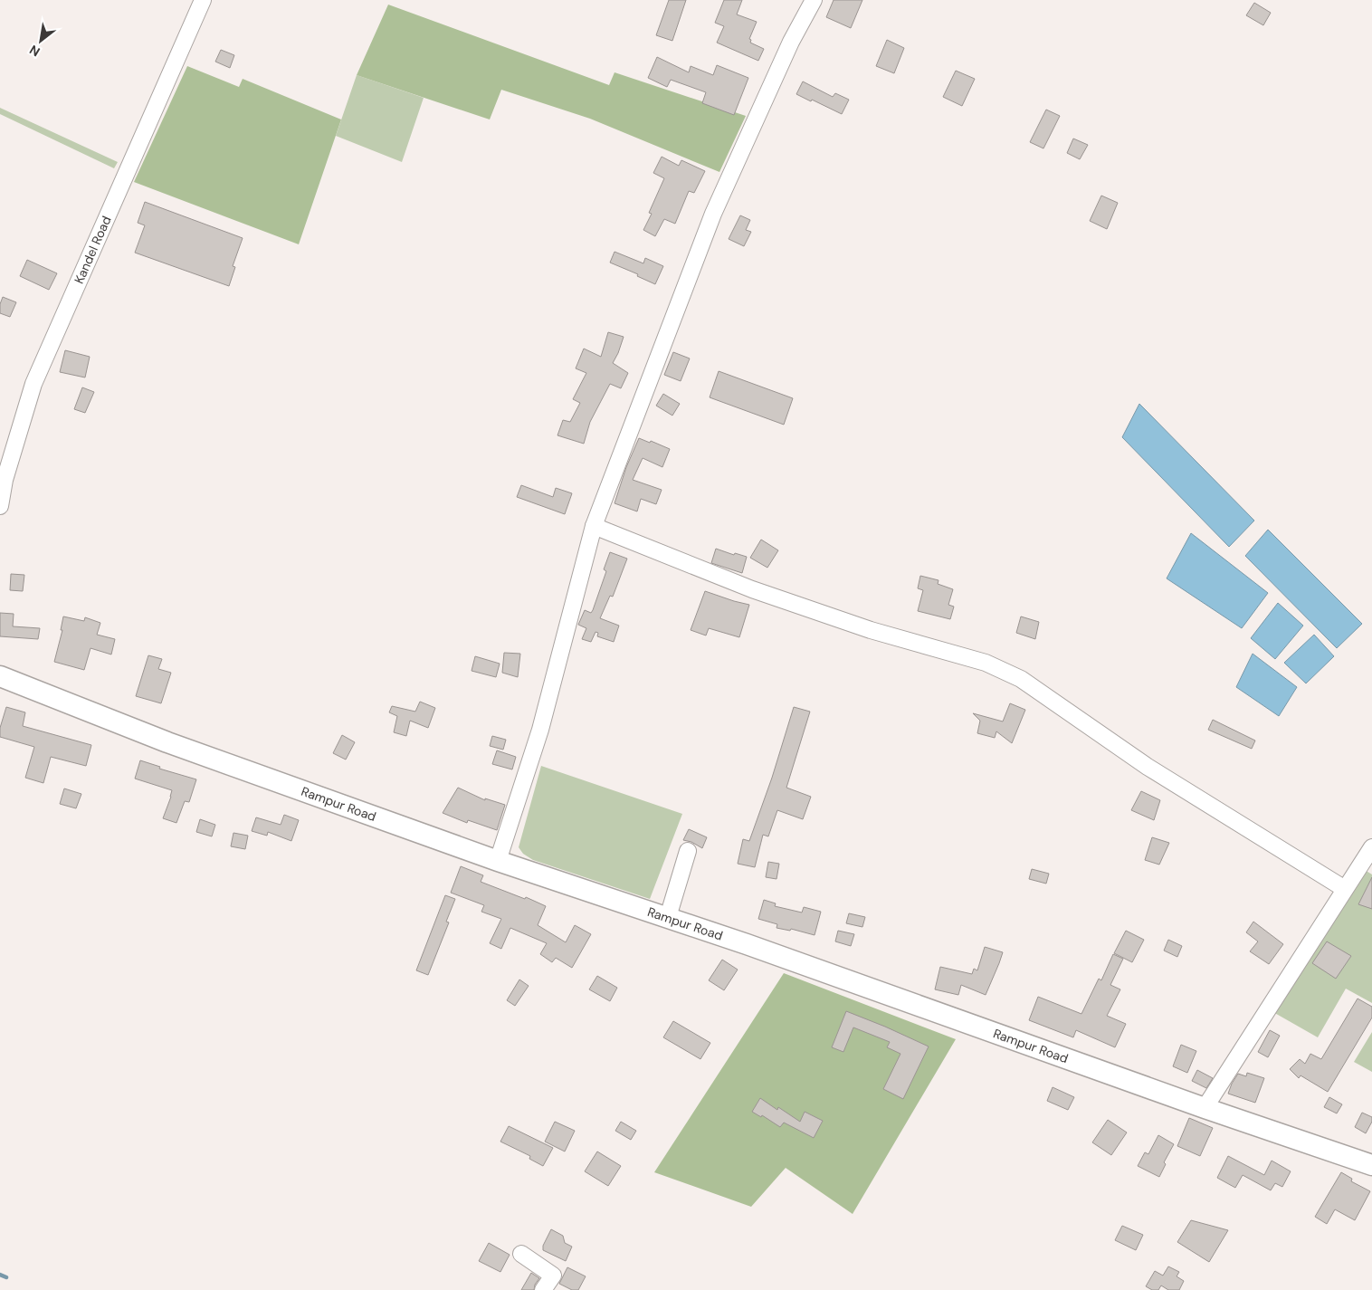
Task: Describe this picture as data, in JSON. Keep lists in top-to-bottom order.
{
  "streets": {
    "main road": ["Rampur Road"],
    "street": ["Kandel Road"]
  },
  "north": "bottom left"
}
